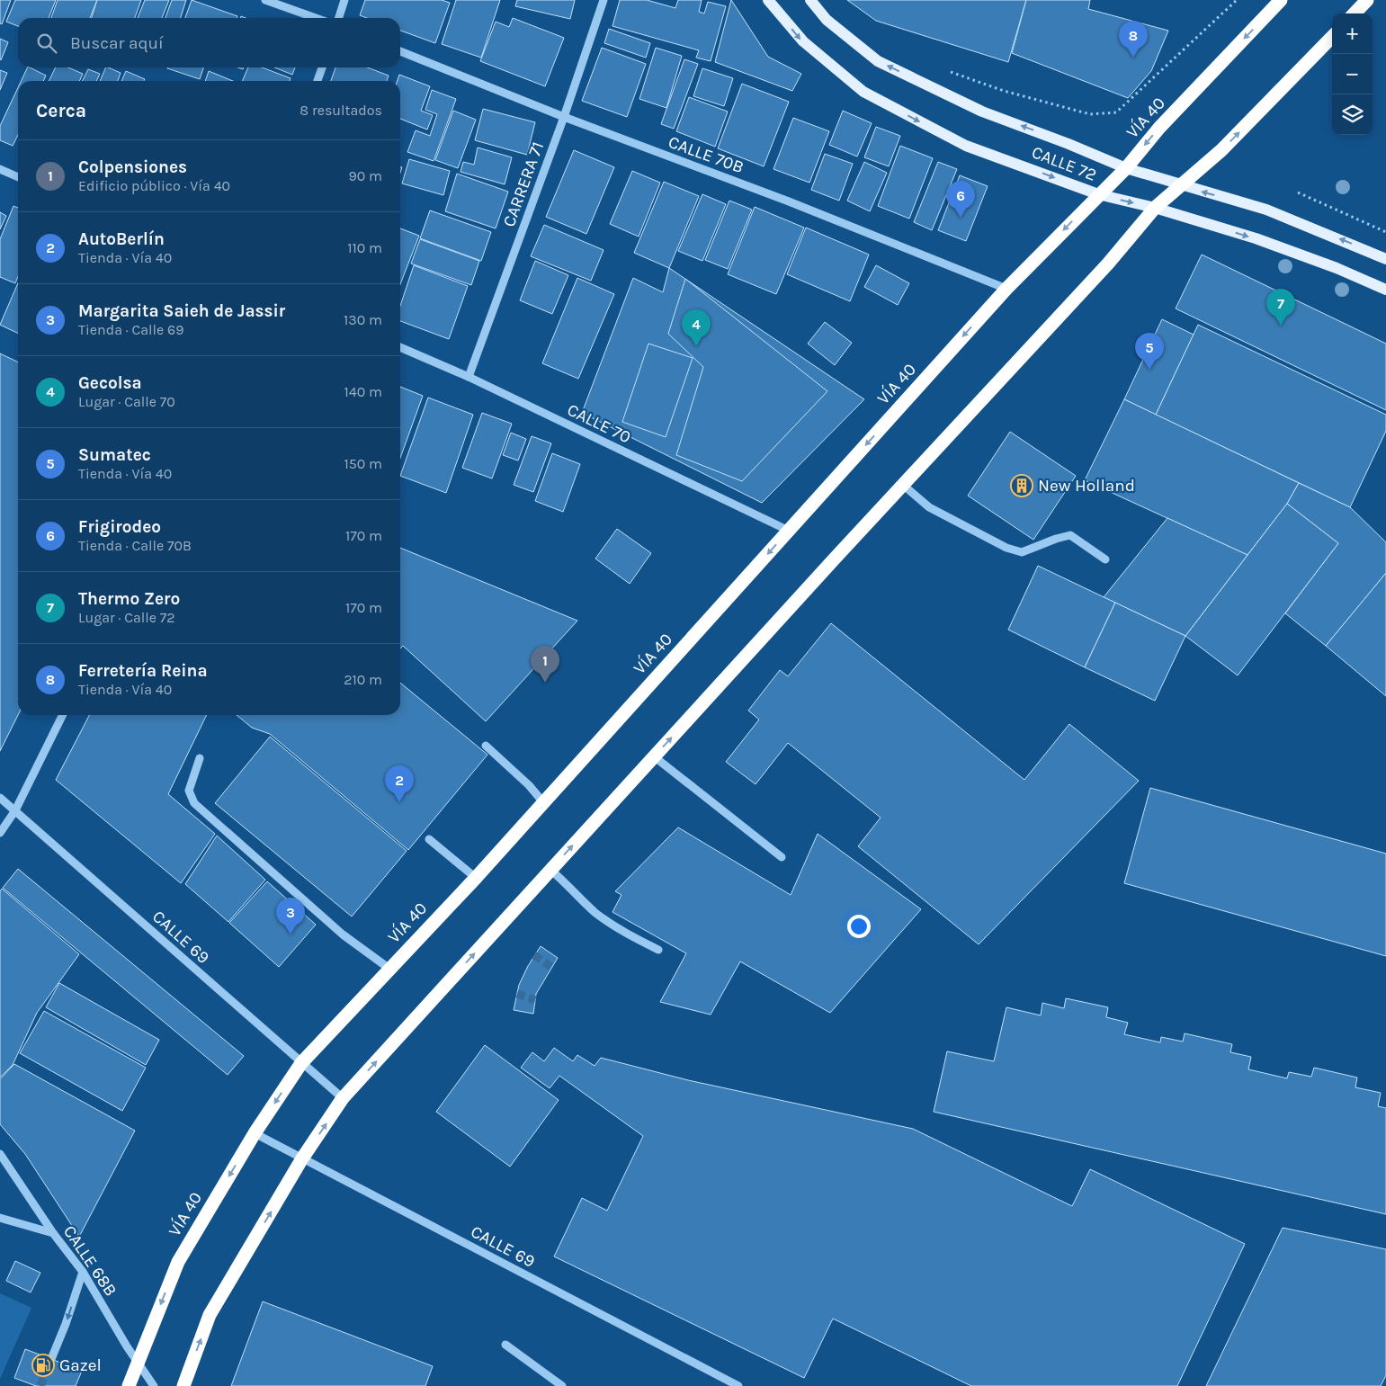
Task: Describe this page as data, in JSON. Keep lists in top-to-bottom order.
{
  "streets": {
    "highway": ["VÍA 40"],
    "main road": ["CALLE 72"],
    "street": [
      "CALLE 70B",
      "CARRERA 71",
      "CALLE 70",
      "CALLE 69",
      "CALLE 68B"
    ]
  },
  "crossings": [
    ["VÍA 40", "CALLE 70B"],
    ["VÍA 40", "CALLE 72"],
    ["VÍA 40", "CALLE 70"],
    ["VÍA 40", "CALLE 69"],
    ["VÍA 40", "CALLE 68B"],
    ["CALLE 70B", "CARRERA 71"],
    ["CARRERA 71", "CALLE 70"]
  ],
  "places": {
    "building": ["New Holland"],
    "fuel station": ["Gazel"]
  },
  "page": {
    "map_buttons": ["+", "−"],
    "search": "Buscar aquí",
    "pins": [
      "8",
      "6",
      "7",
      "4",
      "5",
      "1",
      "2",
      "3"
    ],
    "heading": ["Cerca", "8 resultados"],
    "list": [
      {
        "mark": "1",
        "name": "Colpensiones",
        "note": "Edificio público · Vía 40",
        "value": "90 m"
      },
      {
        "mark": "2",
        "name": "AutoBerlín",
        "note": "Tienda · Vía 40",
        "value": "110 m"
      },
      {
        "mark": "3",
        "name": "Margarita Saieh de Jassir",
        "note": "Tienda · Calle 69",
        "value": "130 m"
      },
      {
        "mark": "4",
        "name": "Gecolsa",
        "note": "Lugar · Calle 70",
        "value": "140 m"
      },
      {
        "mark": "5",
        "name": "Sumatec",
        "note": "Tienda · Vía 40",
        "value": "150 m"
      },
      {
        "mark": "6",
        "name": "Frigirodeo",
        "note": "Tienda · Calle 70B",
        "value": "170 m"
      },
      {
        "mark": "7",
        "name": "Thermo Zero",
        "note": "Lugar · Calle 72",
        "value": "170 m"
      },
      {
        "mark": "8",
        "name": "Ferretería Reina",
        "note": "Tienda · Vía 40",
        "value": "210 m"
      }
    ]
  }
}
